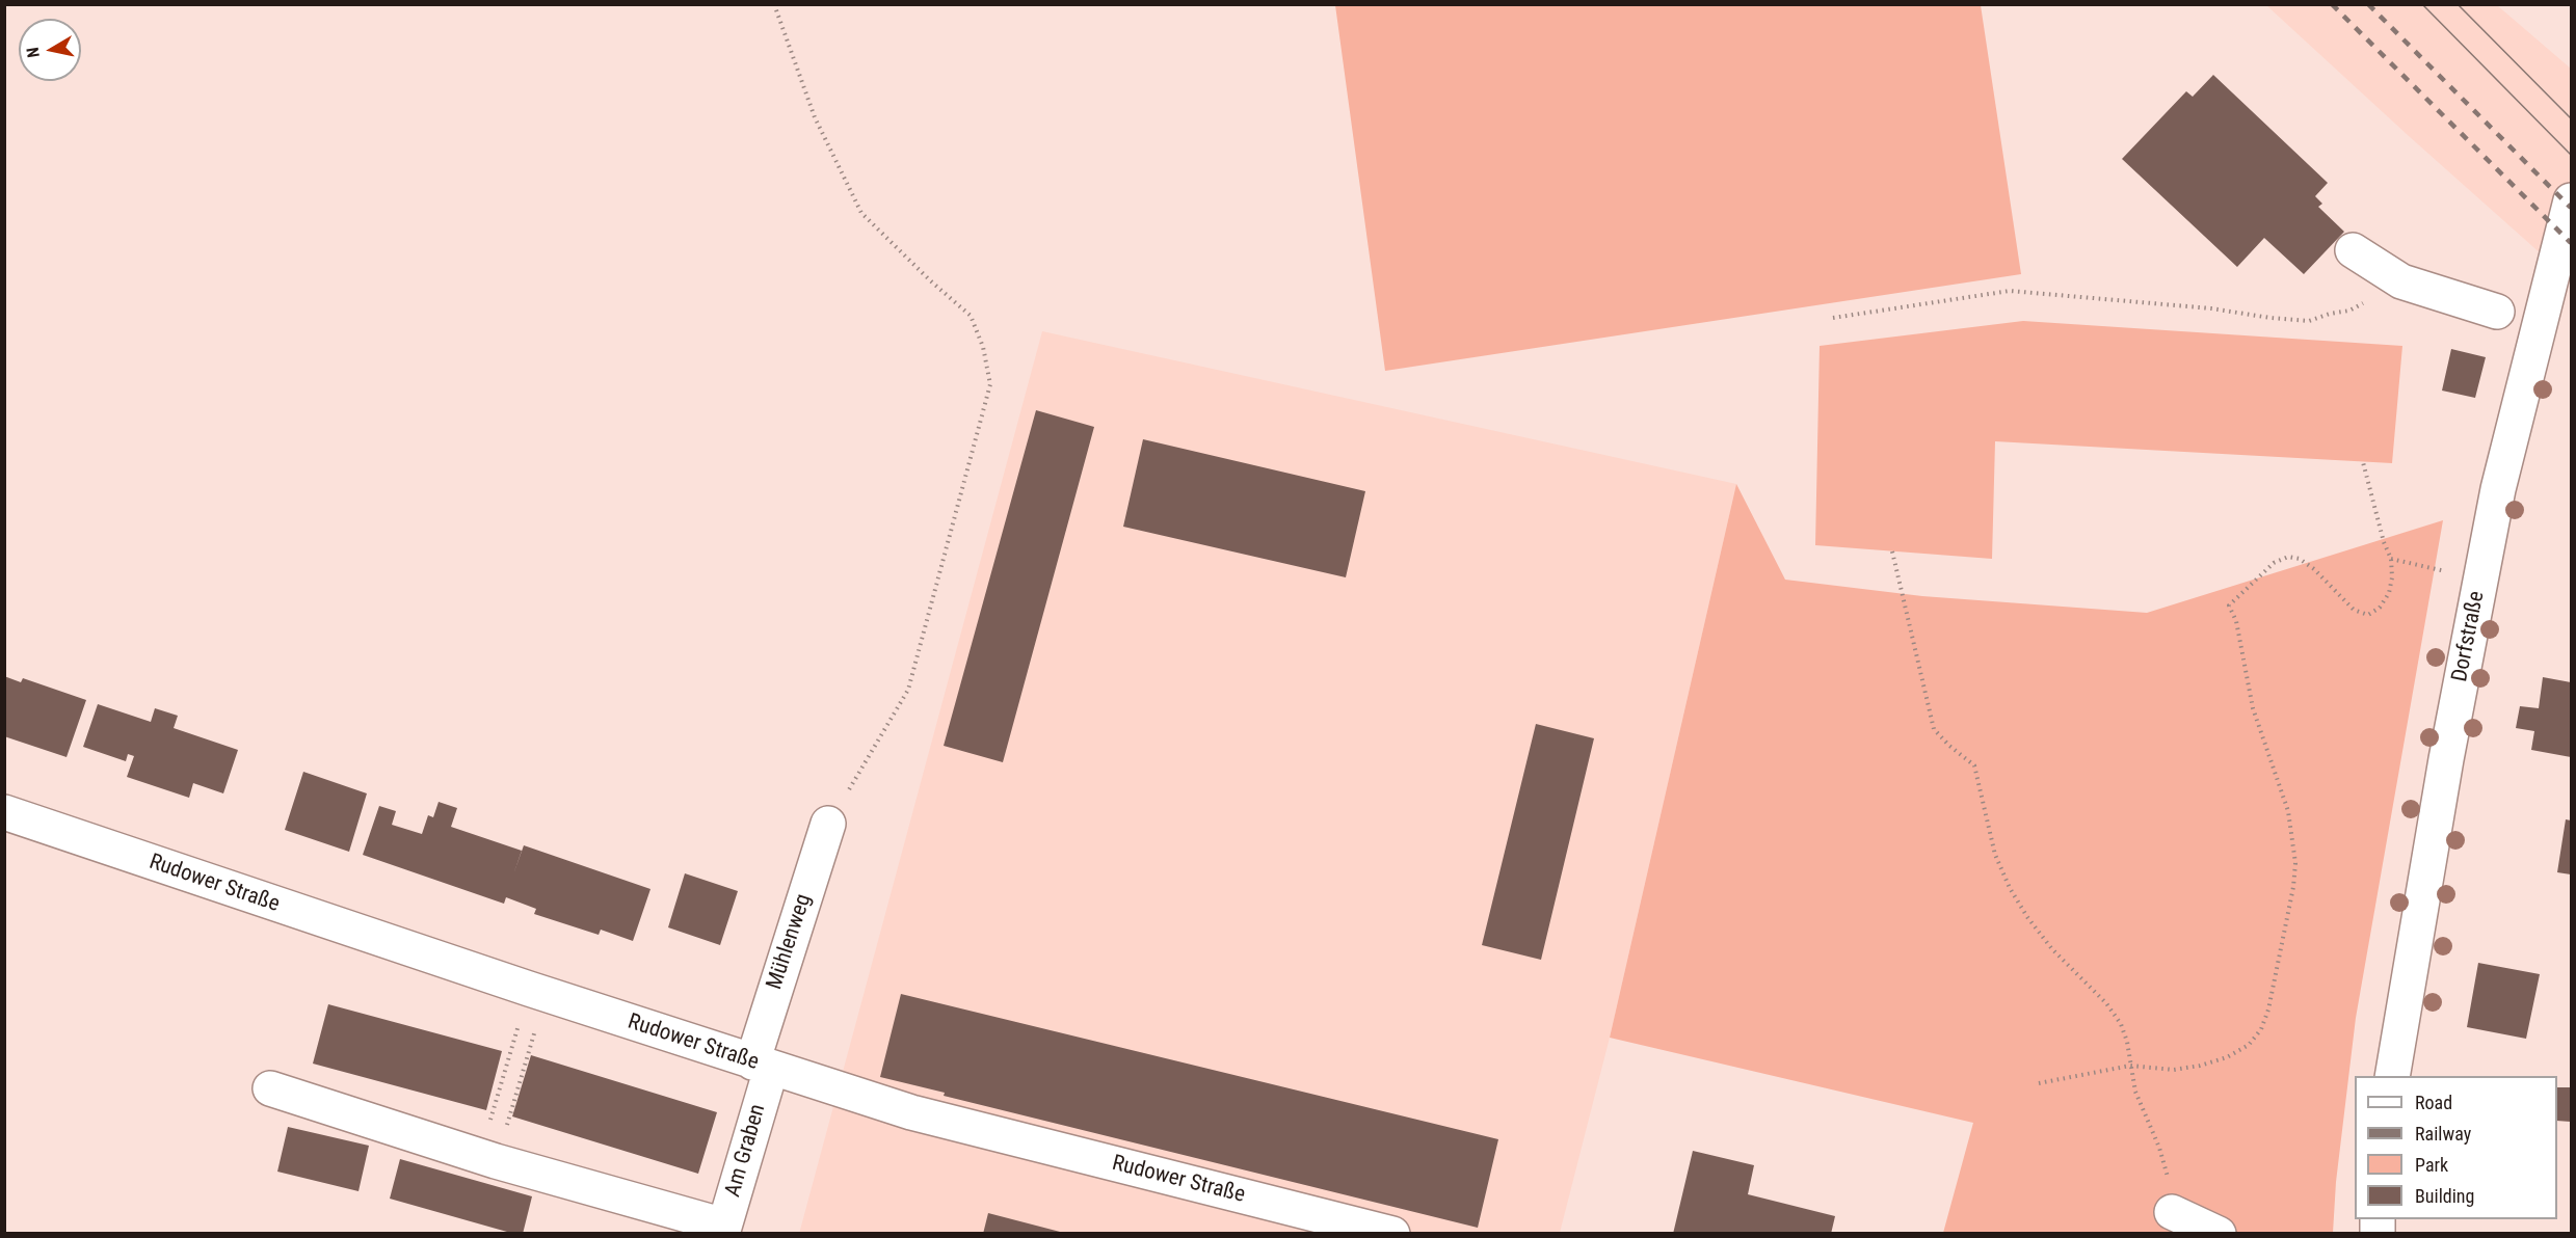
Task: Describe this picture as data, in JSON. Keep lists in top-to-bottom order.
{
  "streets": {
    "street": [
      "Dorfstraße",
      "Rudower Straße",
      "Mühlenweg",
      "Am Graben"
    ]
  },
  "crossings": [
    ["Rudower Straße", "Mühlenweg"],
    ["Rudower Straße", "Am Graben"],
    ["Mühlenweg", "Am Graben"]
  ],
  "legend": [
    "Road",
    "Railway",
    "Park",
    "Building"
  ],
  "north": "left"
}
